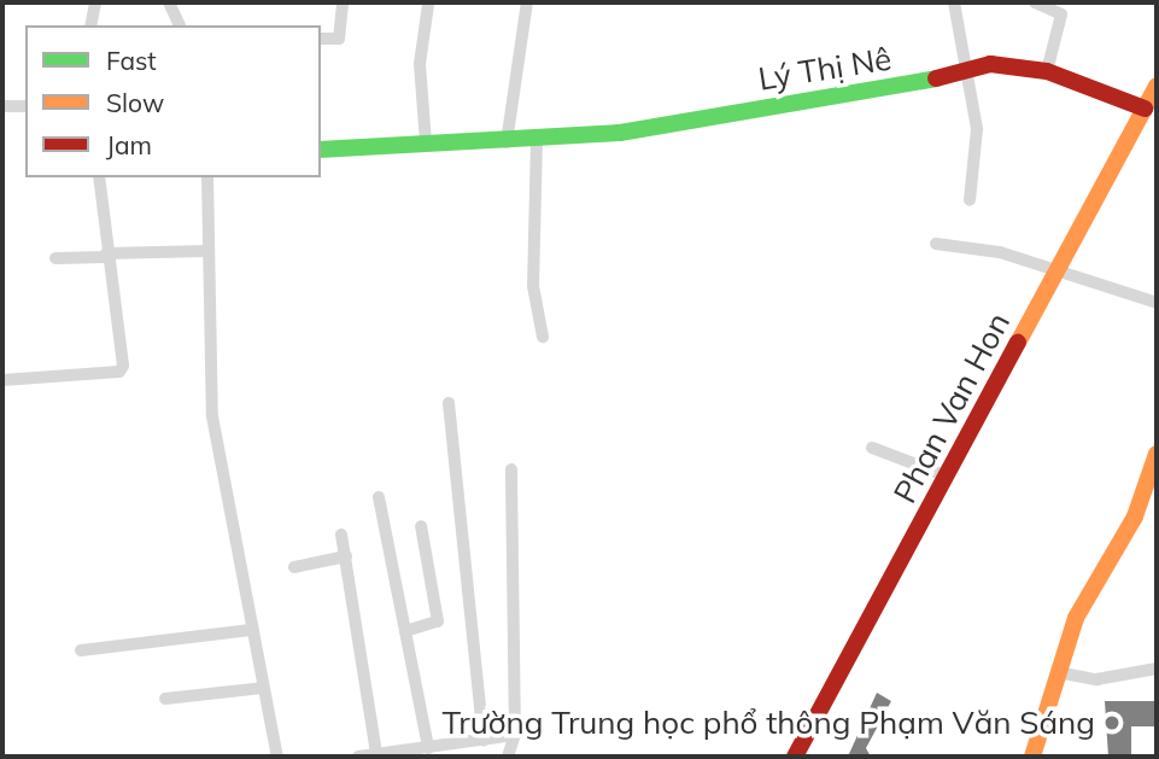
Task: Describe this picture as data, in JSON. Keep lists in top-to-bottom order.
{
  "streets": {
    "street": ["Lý Thị Nê", "Phan Van Hon"]
  },
  "crossings": [
    ["Lý Thị Nê", "Phan Van Hon"]
  ],
  "places": ["Trường Trung học phổ thông Phạm Văn Sáng"],
  "legend": ["Fast", "Slow", "Jam"]
}
